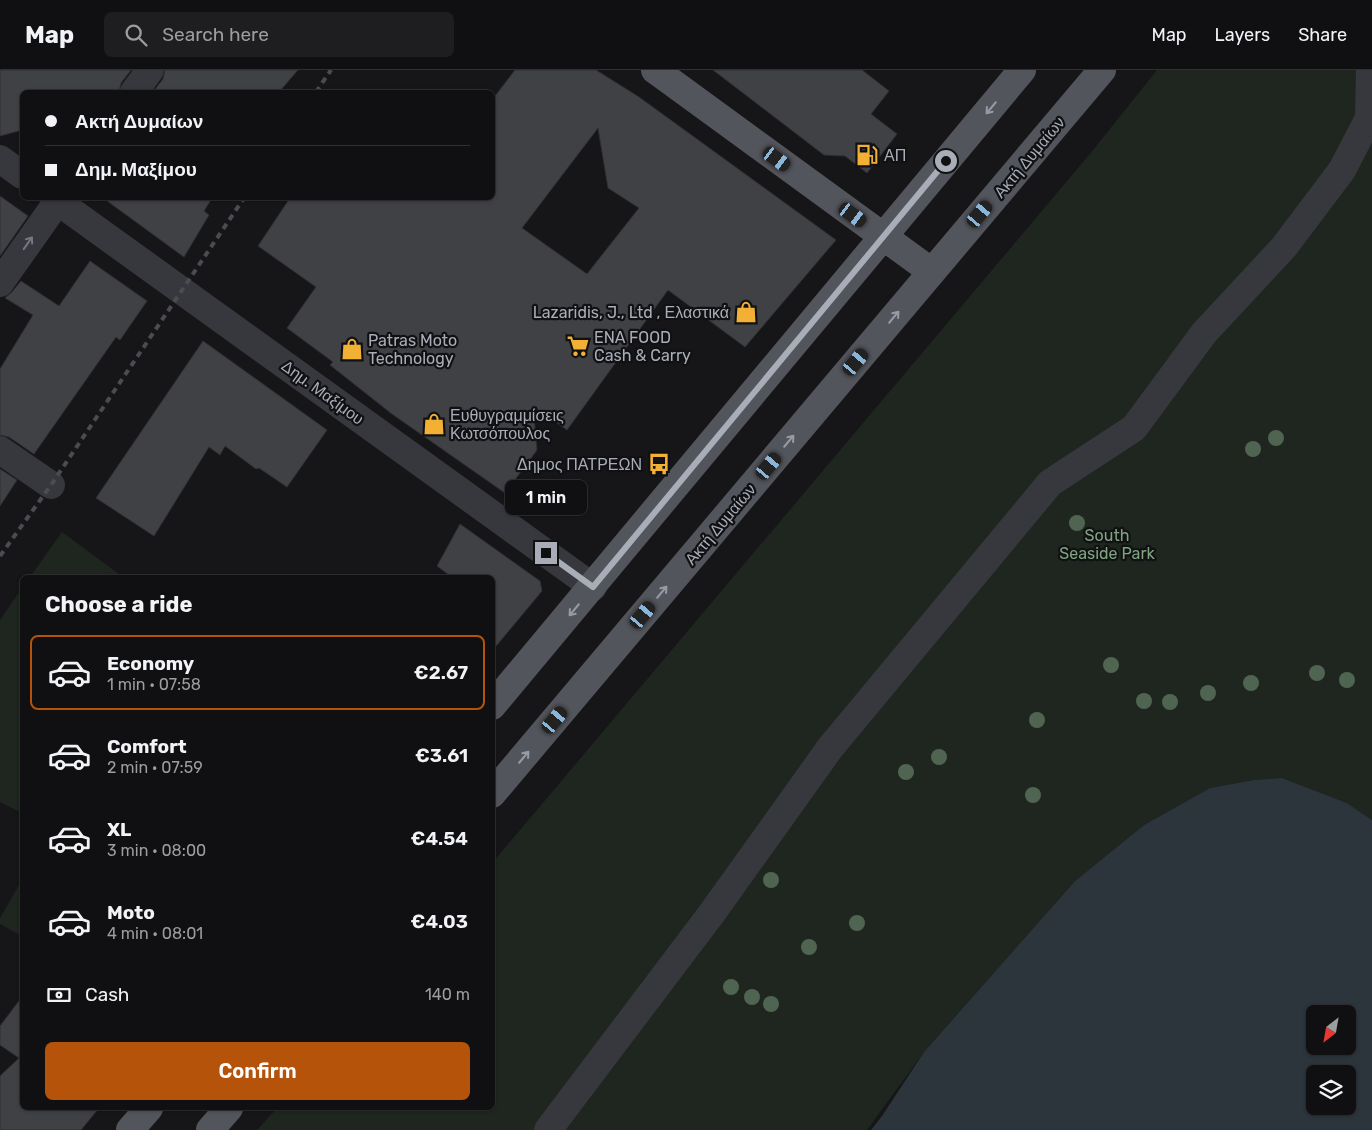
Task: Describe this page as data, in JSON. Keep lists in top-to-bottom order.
{
  "streets": {
    "main road": ["Ακτή Δυμαίων"],
    "street": ["Δημ. Μαξίμου"]
  },
  "parks": ["South Seaside Park"],
  "places": {
    "fuel station": ["ΑΠ"],
    "shop": ["Lazaridis, J., Ltd , Ελαστικά", "Patras Moto Technology", "Ευθυγραμμίσεις Κωτσόπουλος"],
    "supermarket": ["ENA FOOD Cash & Carry"],
    "bus stop": ["Δημος ΠΑΤΡΕΩΝ"]
  },
  "north": "bottom left",
  "page": {
    "header": "Map",
    "search": "Search here",
    "nav": ["Map", "Layers", "Share"],
    "banner": ["Ακτή Δυμαίων", "Δημ. Μαξίμου"],
    "bubble": "1 min",
    "heading": "Choose a ride",
    "list": [
      {
        "name": "Economy",
        "note": "1 min · 07:58",
        "value": "€2.67"
      },
      {
        "name": "Comfort",
        "note": "2 min · 07:59",
        "value": "€3.61"
      },
      {
        "name": "XL",
        "note": "3 min · 08:00",
        "value": "€4.54"
      },
      {
        "name": "Moto",
        "note": "4 min · 08:01",
        "value": "€4.03"
      }
    ],
    "pay": ["Cash", "140 m"],
    "buttons": "Confirm"
  }
}
